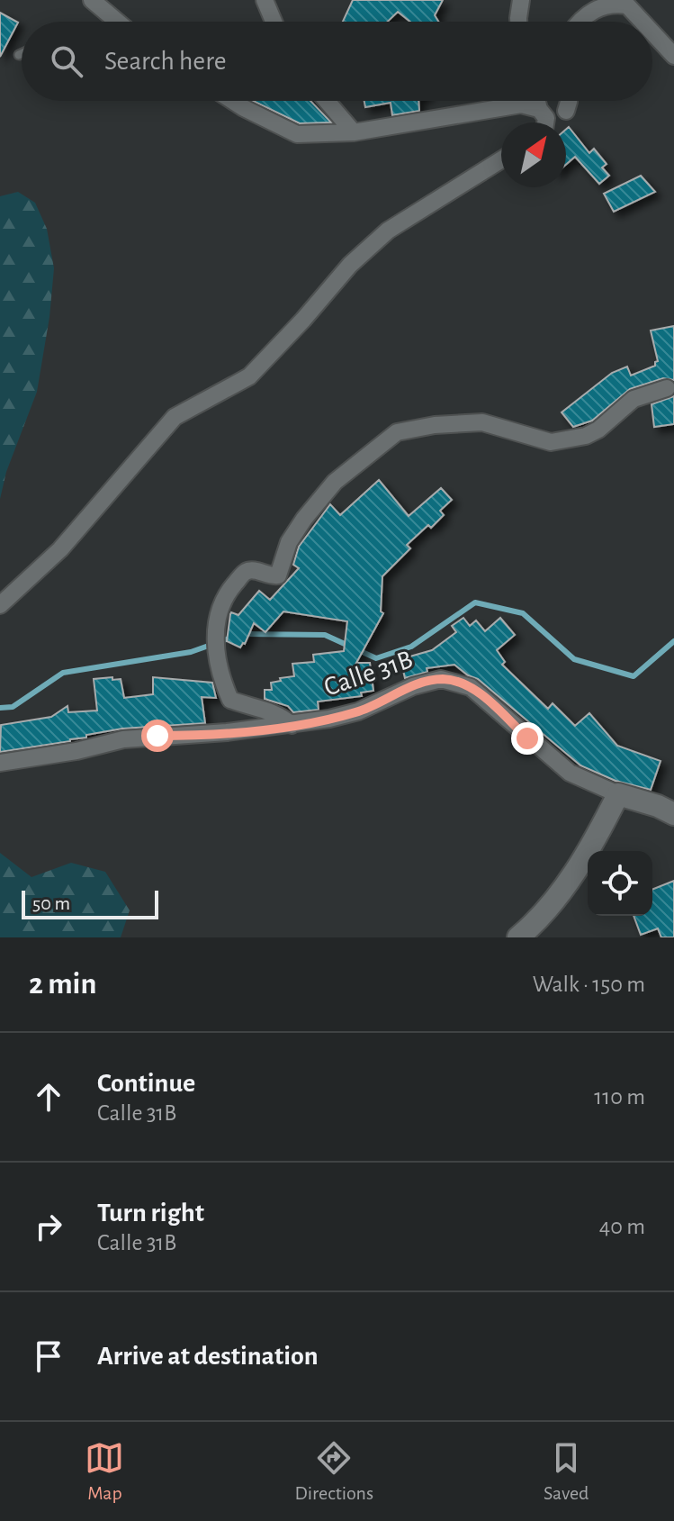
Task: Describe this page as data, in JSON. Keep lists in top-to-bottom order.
{
  "streets": {
    "street": ["Calle 31B"]
  },
  "scale_bar": "50 m",
  "north": "top right",
  "page": {
    "search": "Search here",
    "scale": "50 m",
    "heading": ["2 min", "Walk · 150 m"],
    "list": [
      ["Continue", "Calle 31B", "110 m"],
      ["Turn right", "Calle 31B", "40 m"],
      "Arrive at destination"
    ],
    "nav": ["Map", "Directions", "Saved"]
  }
}
